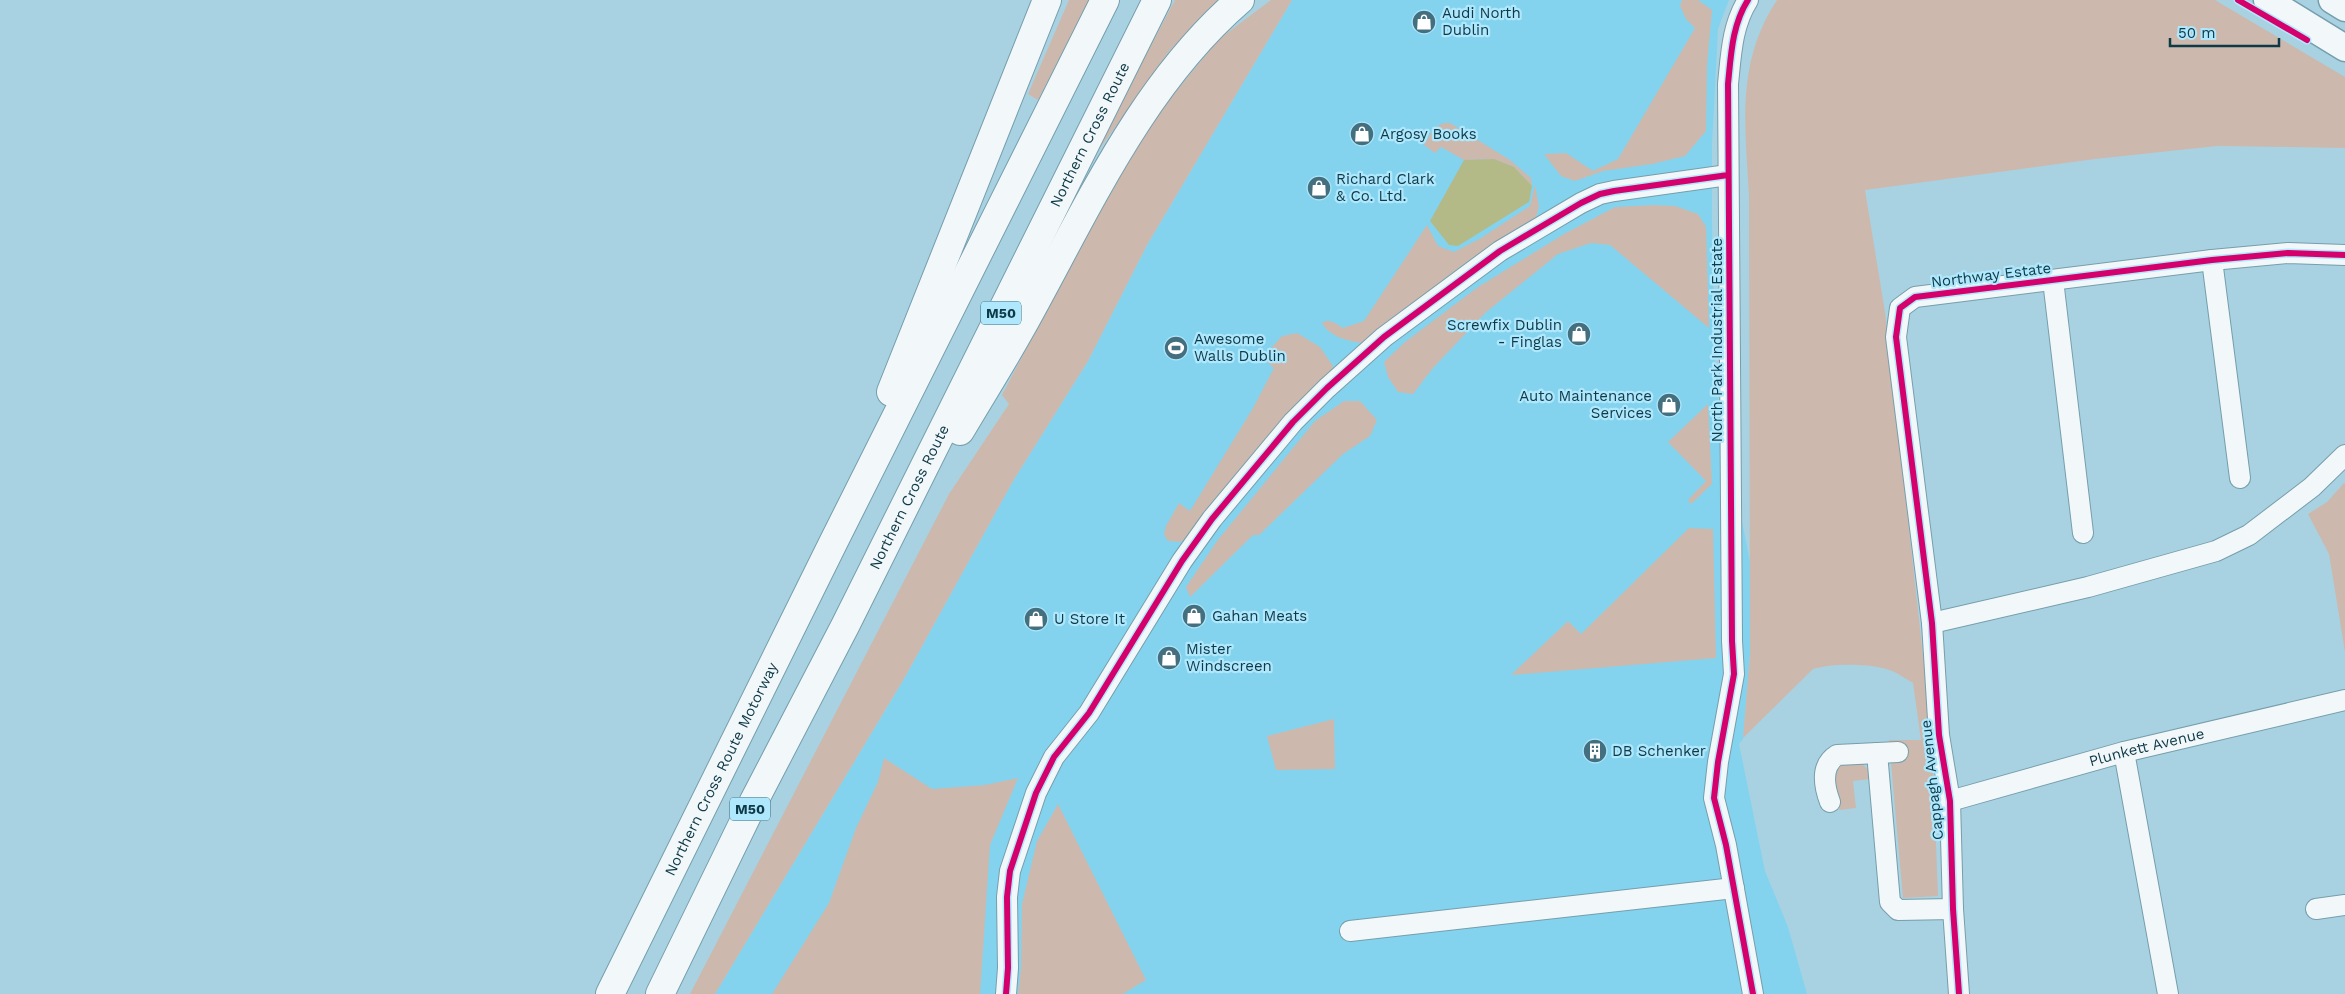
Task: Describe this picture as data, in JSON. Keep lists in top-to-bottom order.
{
  "streets": {
    "highway": ["Northern Cross Route", "M50", "Northern Cross Route Motorway"],
    "street": [
      "Northway Estate",
      "North Park Industrial Estate",
      "Plunkett Avenue",
      "Cappagh Avenue"
    ]
  },
  "crossings": [
    ["Northway Estate", "Cappagh Avenue"],
    ["M50", "Northern Cross Route Motorway"],
    ["Plunkett Avenue", "Cappagh Avenue"]
  ],
  "places": {
    "shop": [
      "Audi North Dublin",
      "Argosy Books",
      "Richard Clark & Co. Ltd.",
      "Screwfix Dublin - Finglas",
      "Auto Maintenance Services",
      "Gahan Meats",
      "U Store It",
      "Mister Windscreen"
    ],
    "sports": ["Awesome Walls Dublin"],
    "building": ["DB Schenker"]
  },
  "scale_bar": "50 m"
}
